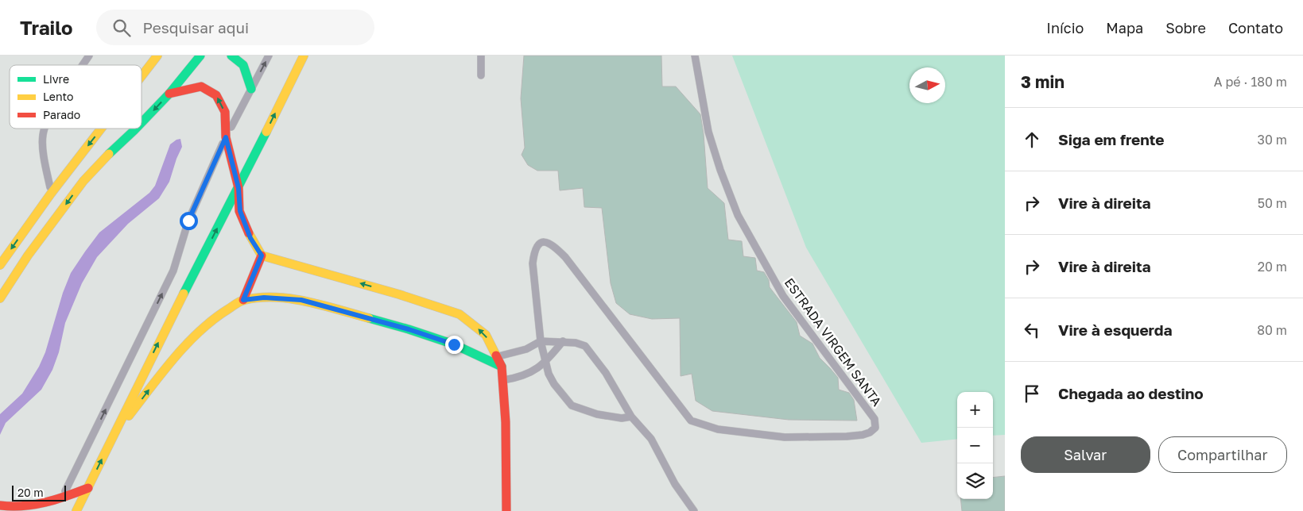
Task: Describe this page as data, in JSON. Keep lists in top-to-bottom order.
{
  "streets": {
    "lane": ["ESTRADA VIRGEM SANTA"]
  },
  "legend": ["Livre", "Lento", "Parado"],
  "scale_bar": "20 m",
  "north": "right",
  "page": {
    "header": "Trailo",
    "search": "Pesquisar aqui",
    "nav": [
      "Início",
      "Mapa",
      "Sobre",
      "Contato"
    ],
    "heading": ["3 min", "A pé · 180 m"],
    "list": [
      ["Siga em frente", "30 m"],
      ["Vire à direita", "50 m"],
      ["Vire à direita", "20 m"],
      ["Vire à esquerda", "80 m"],
      "Chegada ao destino"
    ],
    "map_buttons": ["+", "−"],
    "buttons": ["Salvar", "Compartilhar"],
    "scale": "20 m"
  }
}
